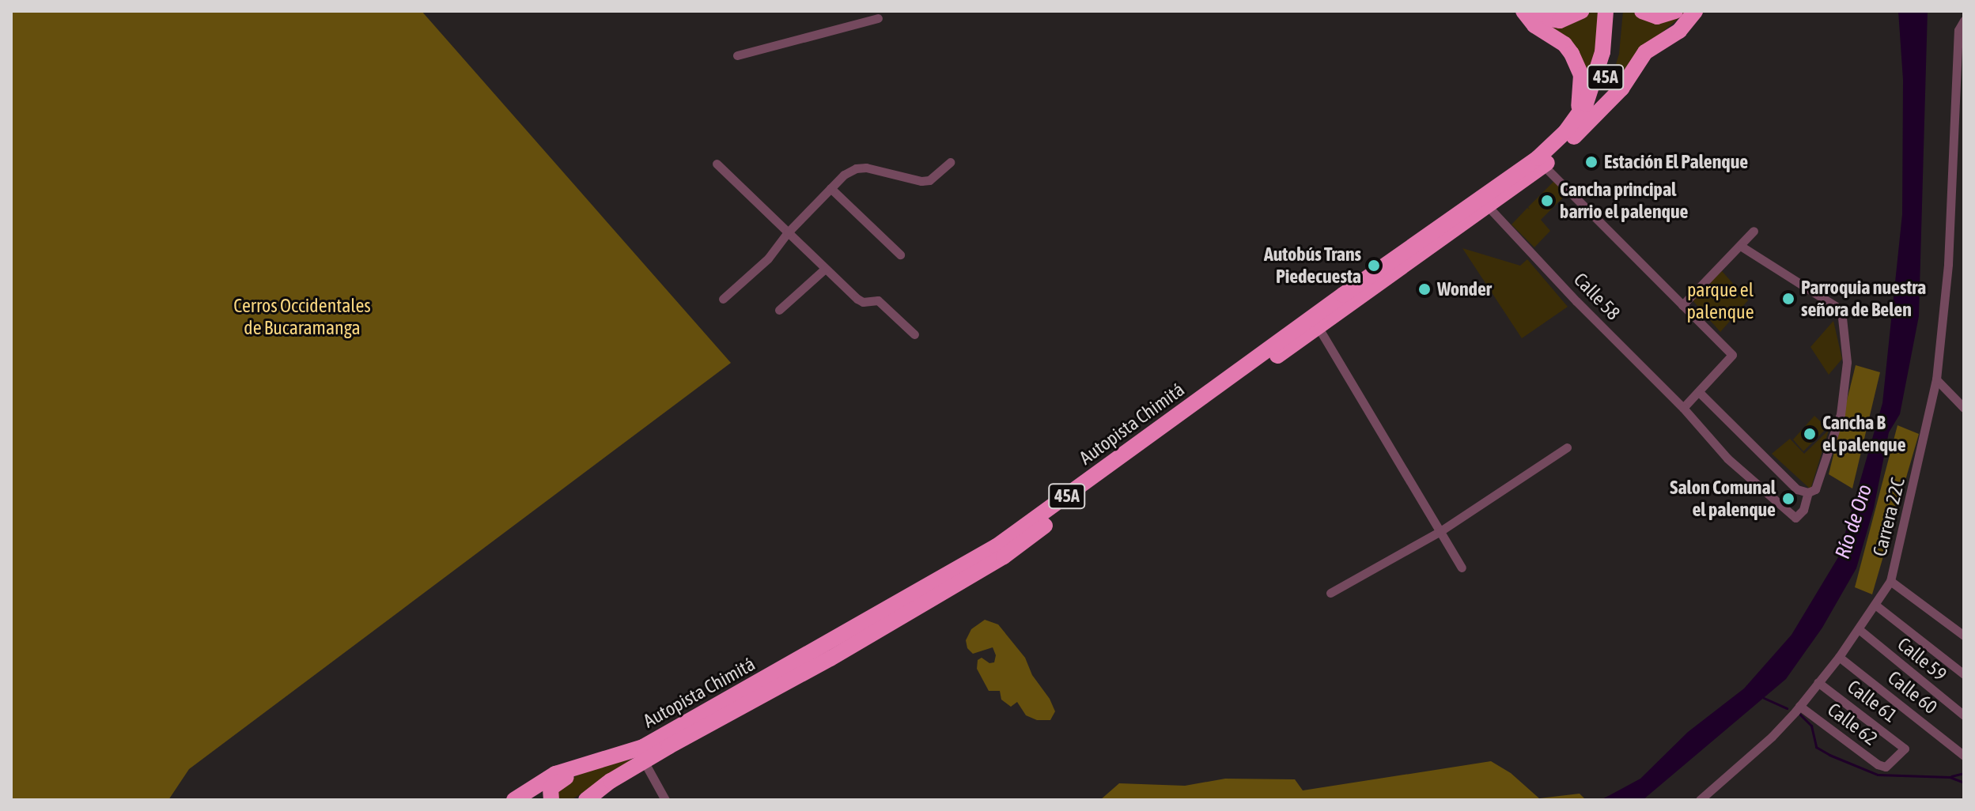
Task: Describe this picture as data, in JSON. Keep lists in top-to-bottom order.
{
  "streets": {
    "highway": ["45A", "Autopista Chimitá"],
    "street": [
      "Calle 58",
      "Carrera 22C",
      "Calle 59",
      "Calle 60",
      "Calle 61",
      "Calle 62"
    ]
  },
  "crossings": [
    ["Calle 58", "Autopista Chimitá"],
    ["Carrera 22C", "Calle 59"],
    ["Carrera 22C", "Calle 60"],
    ["Carrera 22C", "Calle 61"],
    ["Carrera 22C", "Calle 62"],
    ["Calle 61", "Calle 62"]
  ],
  "water": ["Río de Oro"],
  "parks": ["parque el palenque", "Cerros Occidentales de Bucaramanga"],
  "places": [
    "Estación El Palenque",
    "Cancha principal barrio el palenque",
    "Autobús Trans Piedecuesta",
    "Wonder",
    "Parroquia nuestra señora de Belen",
    "Cancha B el palenque",
    "Salon Comunal el palenque"
  ]
}
